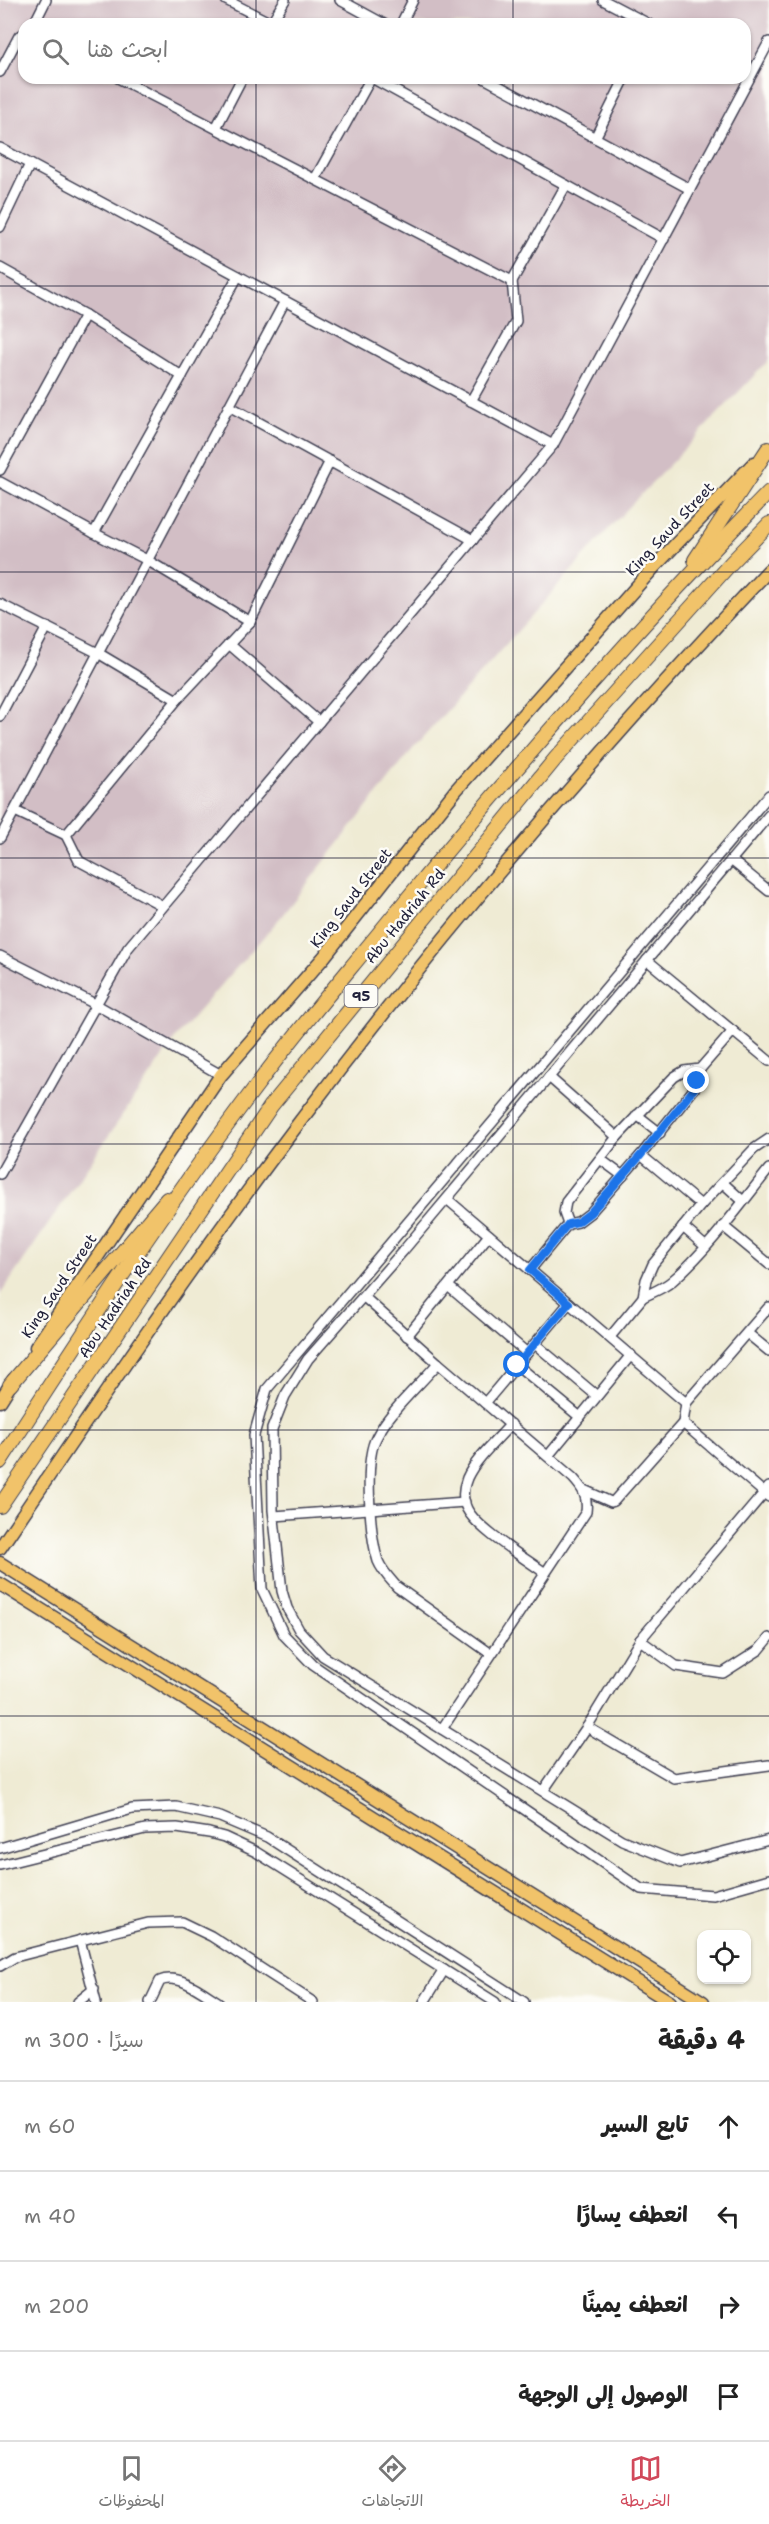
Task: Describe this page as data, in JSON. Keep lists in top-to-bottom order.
{
  "streets": {
    "highway": ["Abu Hadriah Rd", "95"],
    "main road": ["King Saud Street"]
  },
  "page": {
    "search": "ابحث هنا",
    "heading": ["4 دقيقة", "سيرًا · 300 m"],
    "list": [
      ["تابع السير", "60 m"],
      ["انعطف يسارًا", "40 m"],
      ["انعطف يمينًا", "200 m"],
      "الوصول إلى الوجهة"
    ],
    "nav": ["الخريطة", "الاتجاهات", "المحفوظات"]
  }
}
